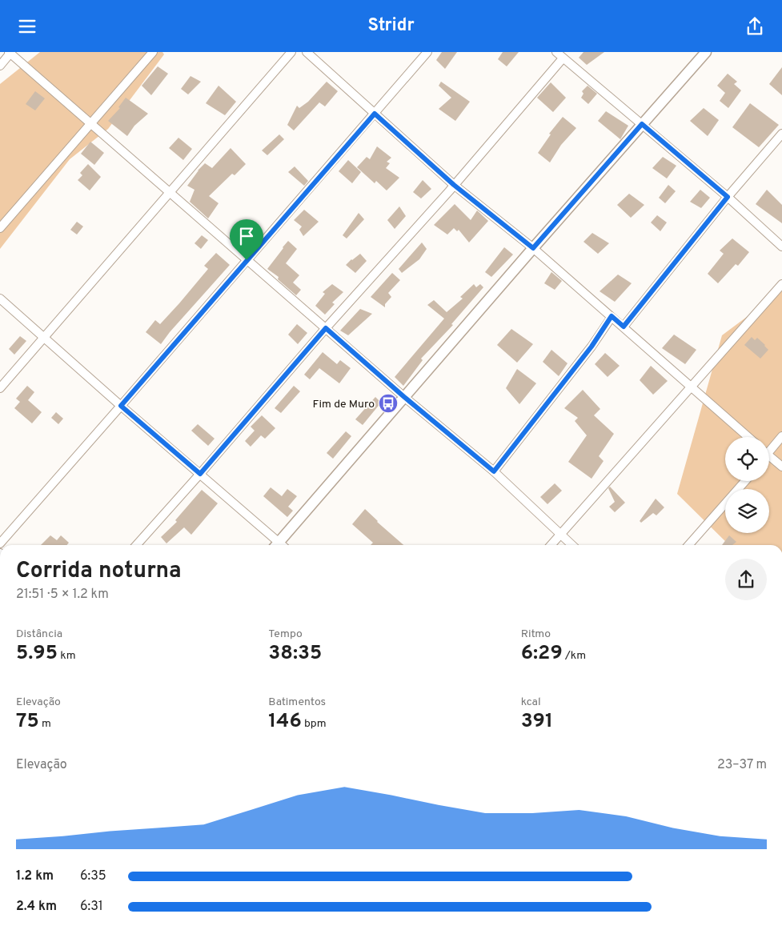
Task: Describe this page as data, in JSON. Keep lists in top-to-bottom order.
{
  "places": {
    "bus stop": ["Fim de Muro"]
  },
  "page": {
    "header": "Stridr",
    "heading": ["Corrida noturna", "21:51 · 5 × 1.2 km"],
    "stats": [
      ["Distância", "5.95 km"],
      ["Tempo", "38:35"],
      ["Ritmo", "6:29 /km"],
      ["Elevação", "75 m"],
      ["Batimentos", "146 bpm"],
      ["kcal", "391"]
    ],
    "chart": ["Elevação", "23–37 m"],
    "list": [
      {
        "name": "1.2 km",
        "note": "6:35"
      },
      {
        "name": "2.4 km",
        "note": "6:31"
      }
    ]
  }
}
